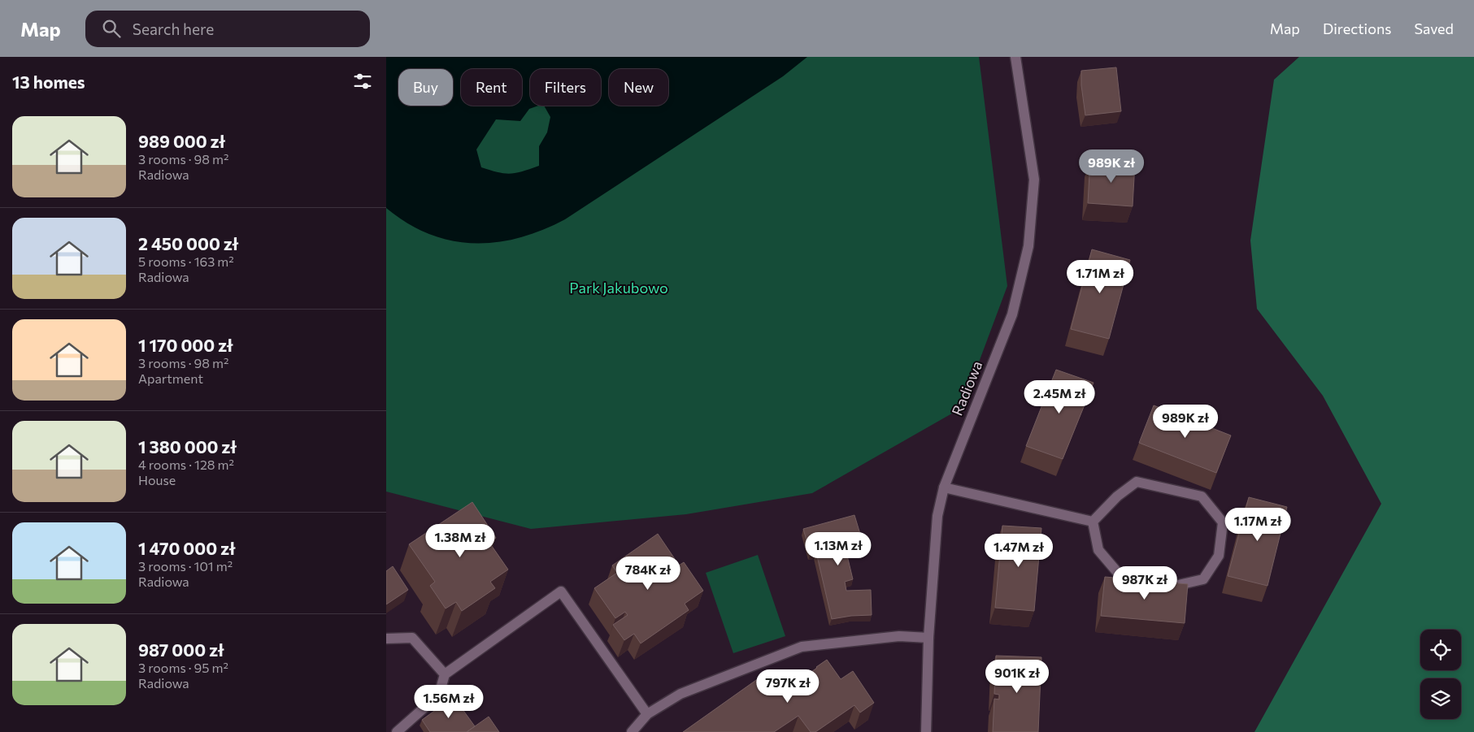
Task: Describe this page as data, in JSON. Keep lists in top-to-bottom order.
{
  "streets": {
    "street": ["Radiowa"]
  },
  "parks": ["Park Jakubowo"],
  "page": {
    "header": "Map",
    "search": "Search here",
    "nav": ["Map", "Directions", "Saved"],
    "heading": "13 homes",
    "chip": [
      "Buy",
      "Rent",
      "Filters",
      "New"
    ],
    "list": [
      {
        "name": "989 000 zł",
        "note": "3 rooms · 98 m² · Radiowa"
      },
      {
        "name": "2 450 000 zł",
        "note": "5 rooms · 163 m² · Radiowa"
      },
      {
        "name": "1 170 000 zł",
        "note": "3 rooms · 98 m² · Apartment"
      },
      {
        "name": "1 380 000 zł",
        "note": "4 rooms · 128 m² · House"
      },
      {
        "name": "1 470 000 zł",
        "note": "3 rooms · 101 m² · Radiowa"
      },
      {
        "name": "987 000 zł",
        "note": "3 rooms · 95 m² · Radiowa"
      }
    ],
    "price": [
      "989K zł",
      "1.71M zł",
      "2.45M zł",
      "989K zł",
      "1.17M zł",
      "1.38M zł",
      "1.13M zł",
      "1.47M zł",
      "784K zł",
      "987K zł",
      "901K zł",
      "797K zł",
      "1.56M zł"
    ]
  }
}
